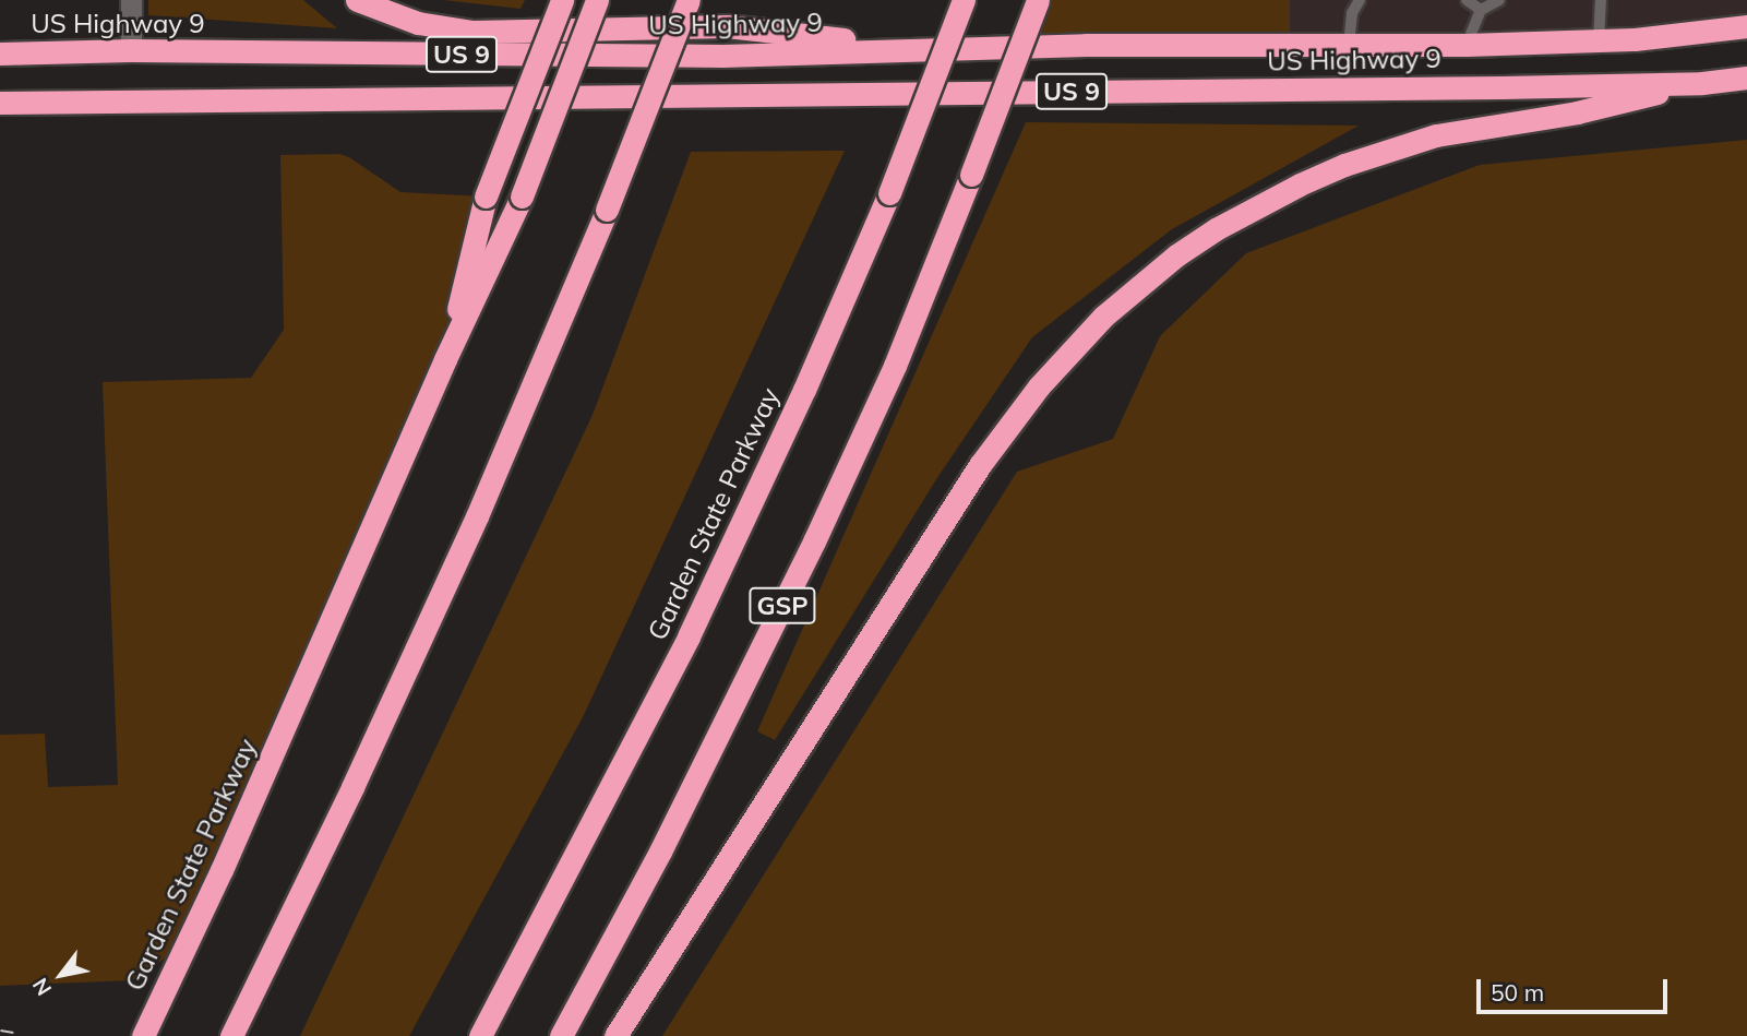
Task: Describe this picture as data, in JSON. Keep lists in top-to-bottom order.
{
  "streets": {
    "highway": [
      "US Highway 9",
      "US 9",
      "Garden State Parkway",
      "GSP"
    ]
  },
  "scale_bar": "50 m",
  "north": "bottom left"
}
